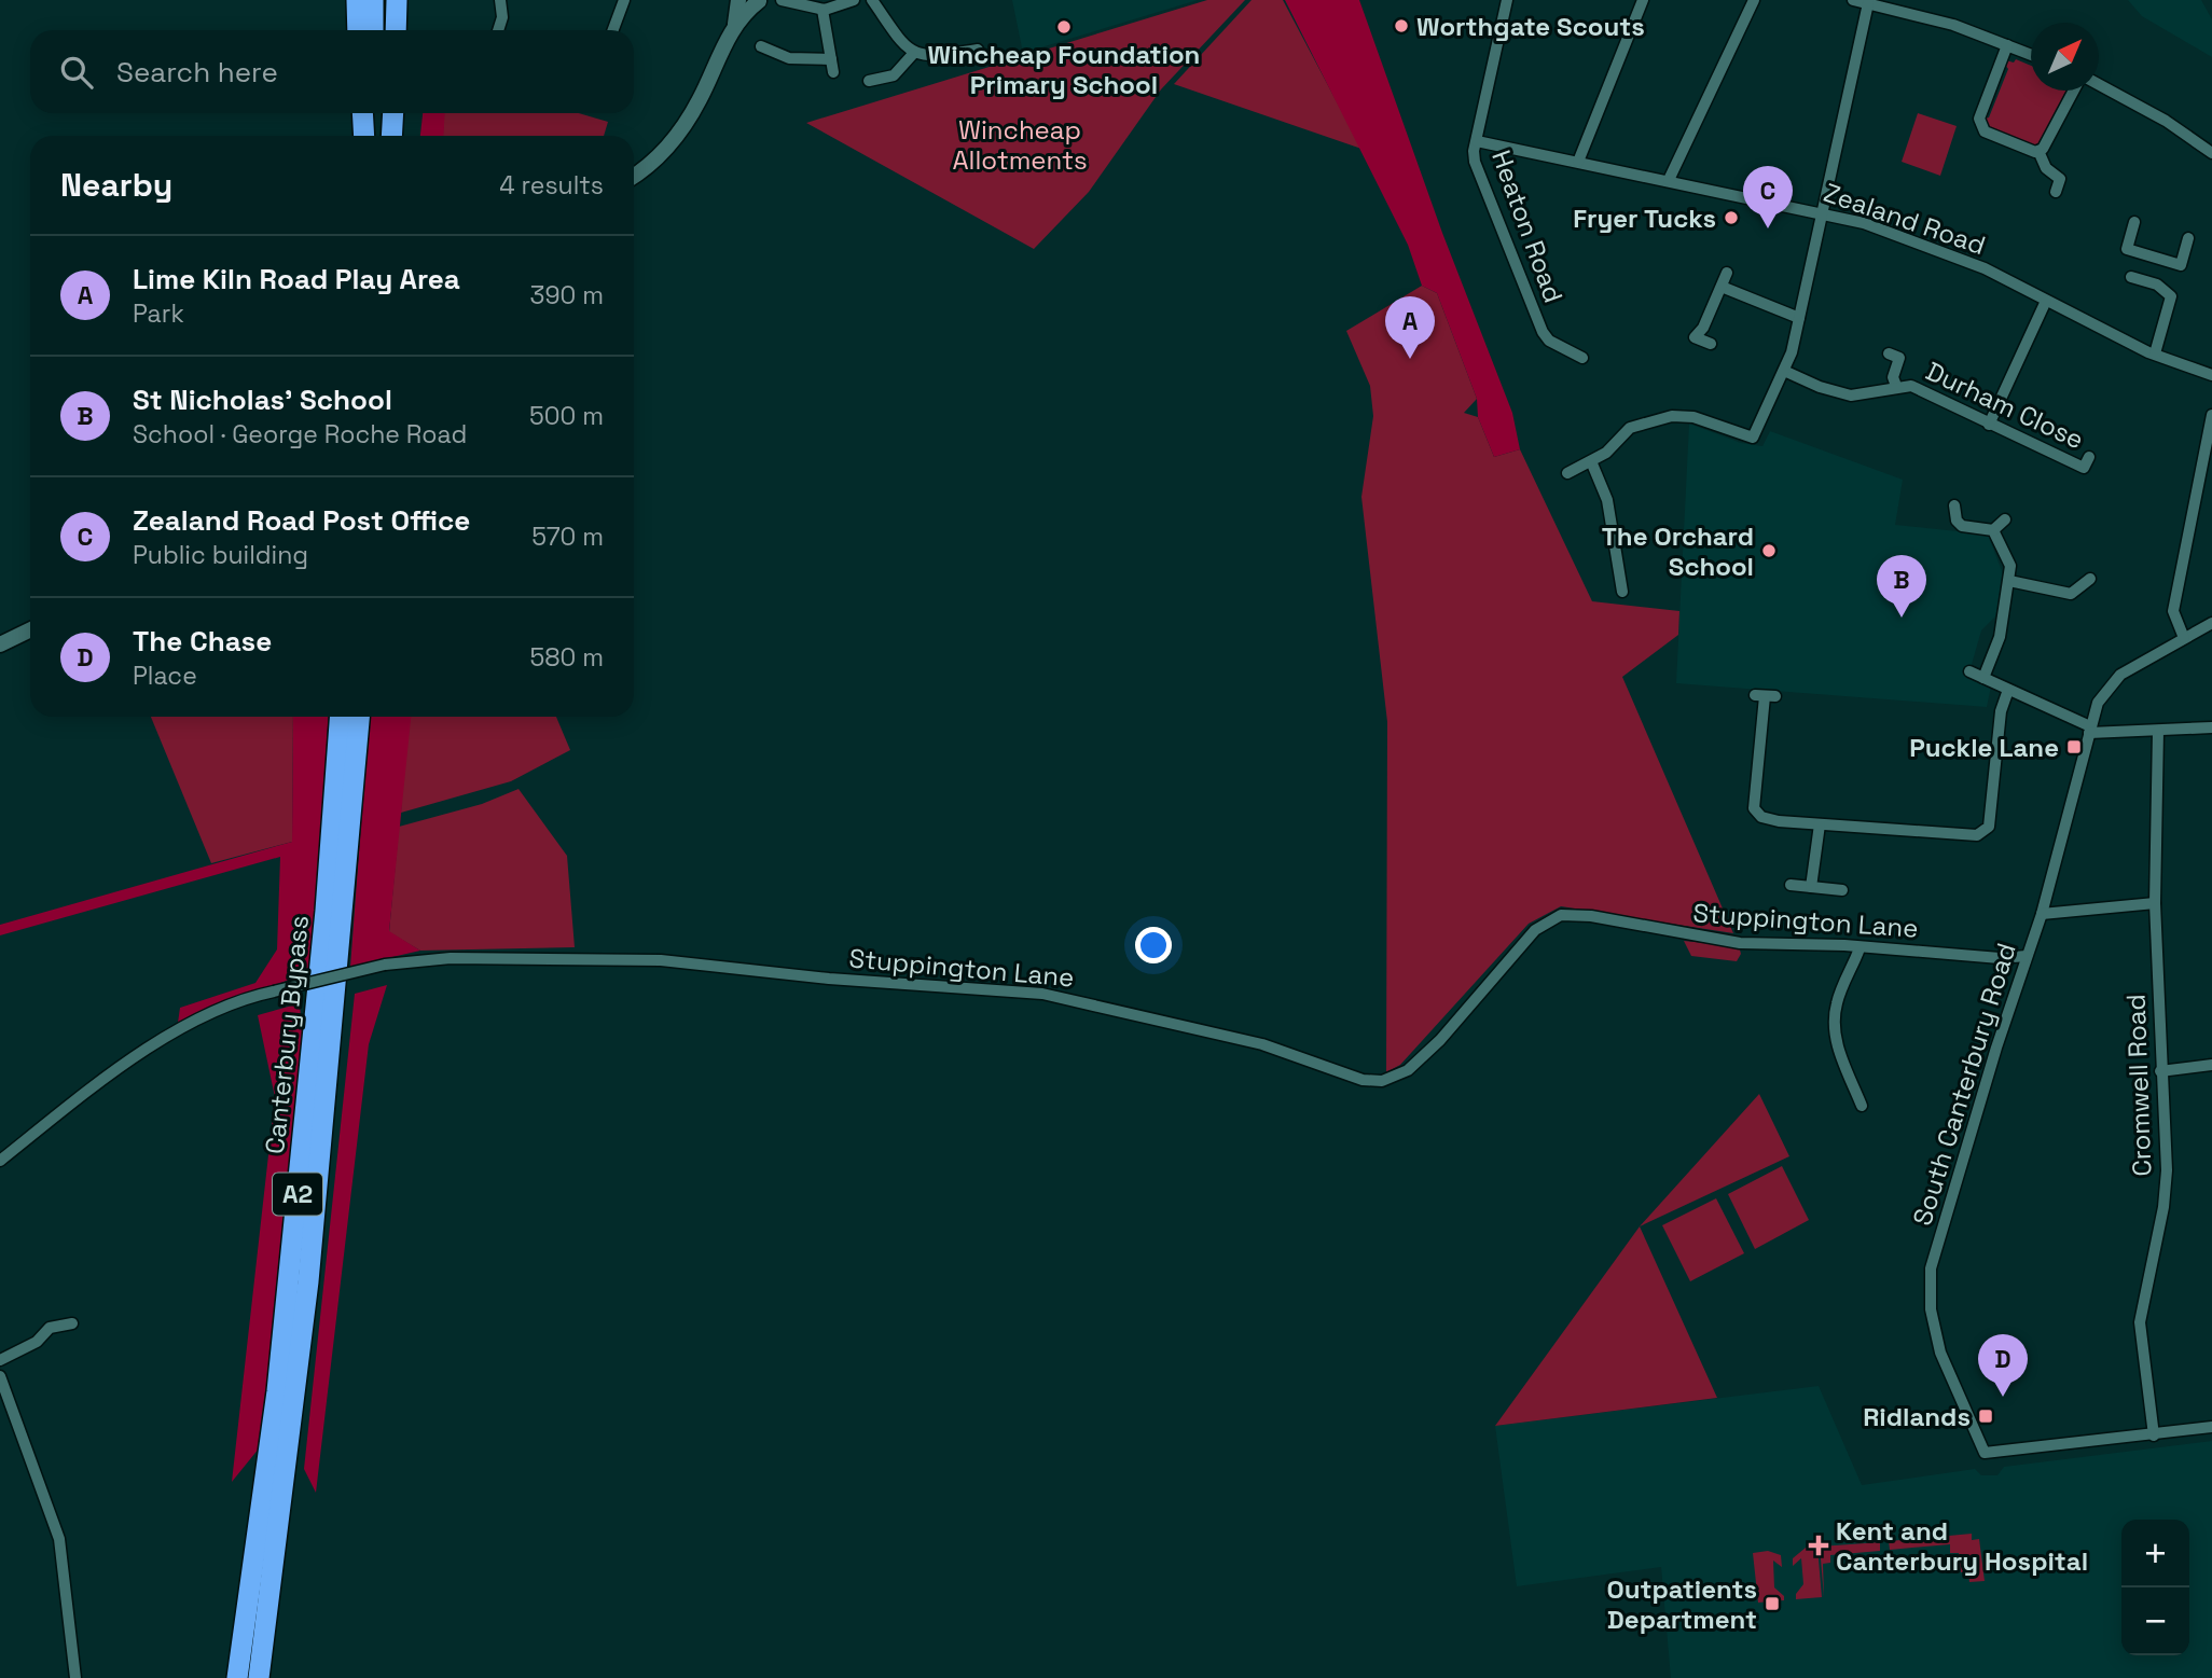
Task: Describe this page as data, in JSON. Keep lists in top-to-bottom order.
{
  "streets": {
    "highway": ["Canterbury Bypass", "A2"],
    "street": [
      "Zealand Road",
      "Heaton Road",
      "Durham Close",
      "Stuppington Lane",
      "South Canterbury Road",
      "Cromwell Road"
    ]
  },
  "crossings": [
    ["Zealand Road", "Heaton Road"],
    ["Stuppington Lane", "South Canterbury Road"],
    ["South Canterbury Road", "Cromwell Road"]
  ],
  "parks": ["Wincheap Allotments"],
  "places": {
    "other": [
      "Worthgate Scouts",
      "Wincheap Foundation Primary School",
      "Fryer Tucks",
      "The Orchard School"
    ],
    "transit": ["Puckle Lane", "Ridlands", "Outpatients Department"],
    "health": ["Kent and Canterbury Hospital"]
  },
  "north": "top right",
  "page": {
    "search": "Search here",
    "heading": ["Nearby", "4 results"],
    "pins": [
      "C",
      "A",
      "B",
      "D"
    ],
    "list": [
      {
        "mark": "A",
        "name": "Lime Kiln Road Play Area",
        "note": "Park",
        "value": "390 m"
      },
      {
        "mark": "B",
        "name": "St Nicholas' School",
        "note": "School · George Roche Road",
        "value": "500 m"
      },
      {
        "mark": "C",
        "name": "Zealand Road Post Office",
        "note": "Public building",
        "value": "570 m"
      },
      {
        "mark": "D",
        "name": "The Chase",
        "note": "Place",
        "value": "580 m"
      }
    ],
    "map_buttons": ["+", "−"]
  }
}
